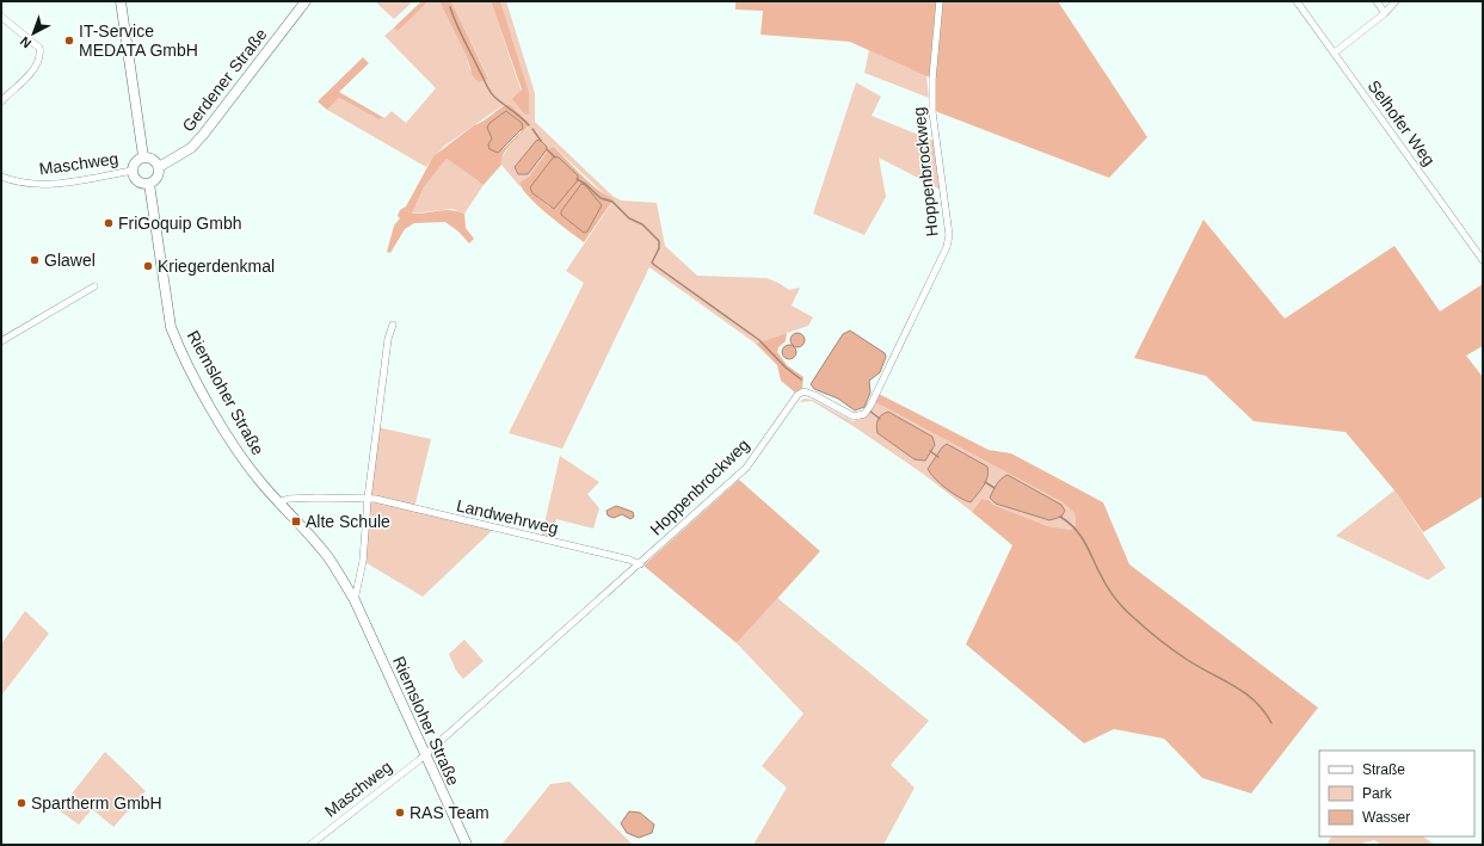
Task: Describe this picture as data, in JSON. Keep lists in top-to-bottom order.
{
  "streets": {
    "main road": ["Gerdener Straße", "Riemsloher Straße"],
    "street": [
      "Selhofer Weg",
      "Maschweg",
      "Hoppenbrockweg",
      "Landwehrweg"
    ]
  },
  "crossings": [
    ["Gerdener Straße", "Maschweg"],
    ["Gerdener Straße", "Riemsloher Straße"],
    ["Maschweg", "Hoppenbrockweg"],
    ["Maschweg", "Riemsloher Straße"],
    ["Hoppenbrockweg", "Riemsloher Straße"],
    ["Hoppenbrockweg", "Landwehrweg"],
    ["Riemsloher Straße", "Landwehrweg"]
  ],
  "places": {
    "other": [
      "IT-Service MEDATA GmbH",
      "FriGoquip Gmbh",
      "Glawel",
      "Kriegerdenkmal",
      "Spartherm GmbH",
      "RAS Team"
    ],
    "transit": ["Alte Schule"]
  },
  "legend": ["Straße", "Park", "Wasser"],
  "north": "bottom left"
}
